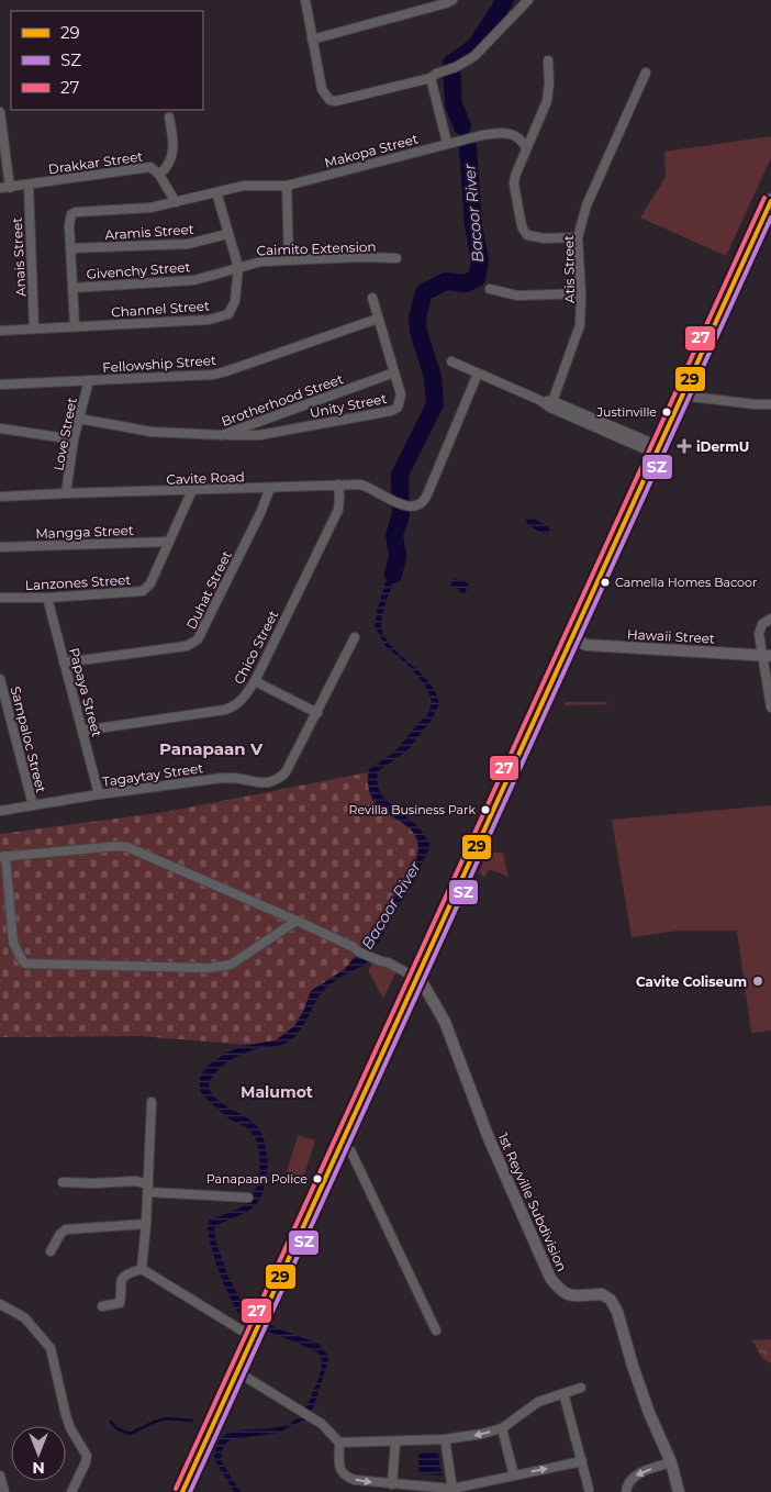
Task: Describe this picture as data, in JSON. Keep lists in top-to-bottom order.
{
  "streets": {
    "street": [
      "Makopa Street",
      "Drakkar Street",
      "Aramis Street",
      "Caimito Extension",
      "Anais Street",
      "Atis Street",
      "Givenchy Street",
      "Channel Street",
      "Fellowship Street",
      "Brotherhood Street",
      "Unity Street",
      "Love Street",
      "Cavite Road",
      "Mangga Street",
      "Lanzones Street",
      "Duhat Street",
      "Hawaii Street",
      "Chico Street",
      "Papaya Street",
      "Sampaloc Street",
      "Tagaytay Street",
      "1st Reyville Subdivision"
    ]
  },
  "crossings": [
    ["Makopa Street", "Drakkar Street"],
    ["Makopa Street", "Aramis Street"],
    ["Makopa Street", "Channel Street"],
    ["Drakkar Street", "Anais Street"],
    ["Aramis Street", "Channel Street"],
    ["Caimito Extension", "Givenchy Street"],
    ["Caimito Extension", "Channel Street"],
    ["Anais Street", "Channel Street"],
    ["Givenchy Street", "Channel Street"],
    ["Fellowship Street", "Unity Street"],
    ["Fellowship Street", "Love Street"],
    ["Brotherhood Street", "Unity Street"],
    ["Brotherhood Street", "Love Street"],
    ["Love Street", "Cavite Road"],
    ["Cavite Road", "Lanzones Street"],
    ["Cavite Road", "Duhat Street"],
    ["Cavite Road", "Chico Street"],
    ["Mangga Street", "Lanzones Street"],
    ["Lanzones Street", "Papaya Street"],
    ["Duhat Street", "Papaya Street"],
    ["Chico Street", "Papaya Street"],
    ["Papaya Street", "Tagaytay Street"],
    ["Sampaloc Street", "Tagaytay Street"]
  ],
  "districts": ["Panapaan V", "Malumot"],
  "water": ["Bacoor River"],
  "places": {
    "other": [
      "Justinville",
      "Camella Homes Bacoor",
      "Revilla Business Park",
      "Cavite Coliseum",
      "Panapaan Police"
    ],
    "health": ["iDermU"]
  },
  "lines": ["transit line 27", "transit line 29", "transit line SZ"],
  "legend": ["29", "SZ", "27"],
  "north": "bottom"
}
